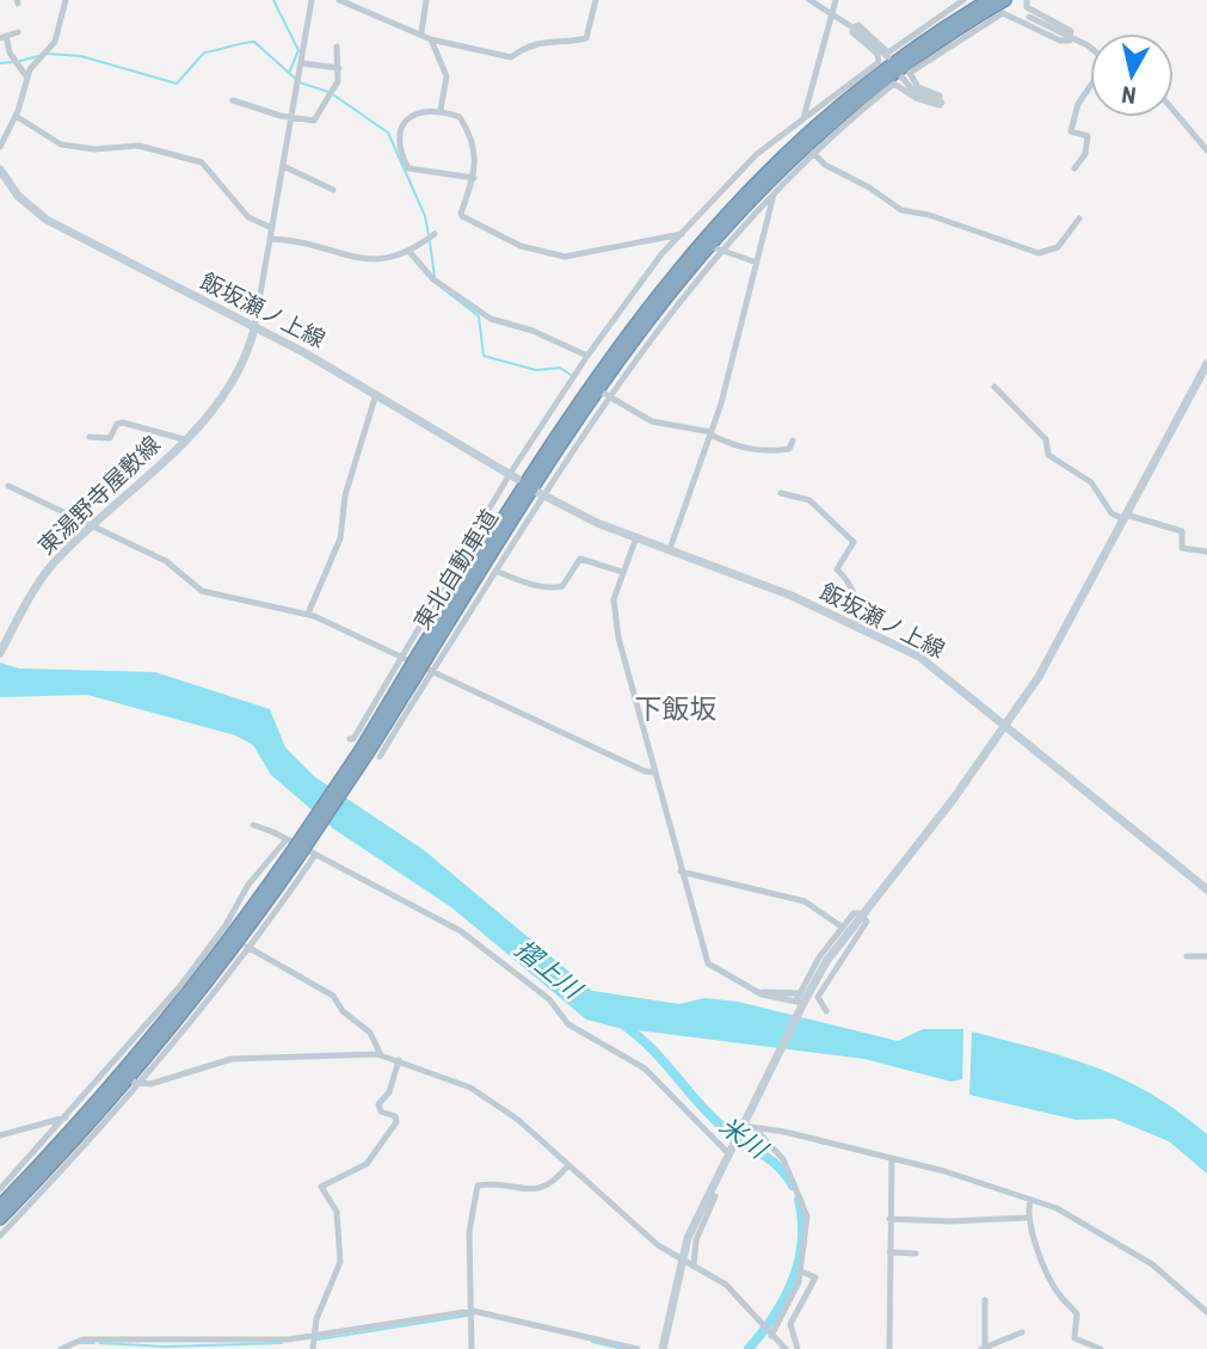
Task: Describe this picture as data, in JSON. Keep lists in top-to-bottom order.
{
  "streets": {
    "highway": ["東北自動車道"],
    "main road": ["飯坂瀬ノ上線", "東湯野寺屋敷線"]
  },
  "crossings": [
    ["飯坂瀬ノ上線", "東湯野寺屋敷線"]
  ],
  "districts": ["下飯坂"],
  "water": ["摺上川", "米川"],
  "north": "bottom"
}
